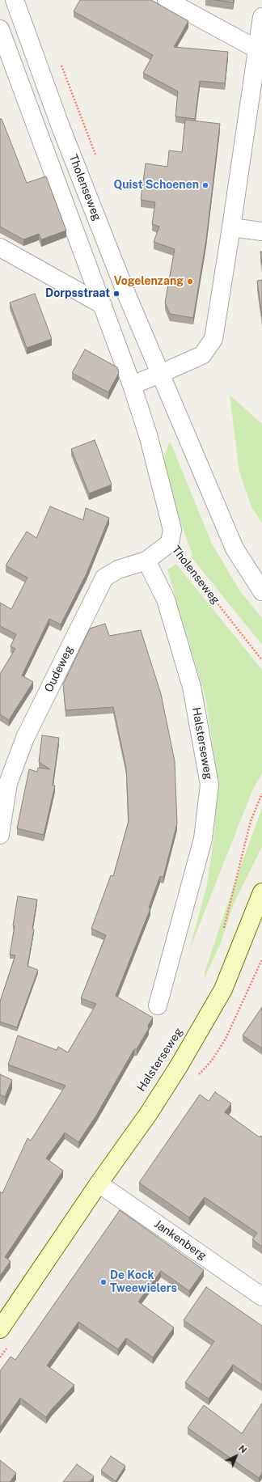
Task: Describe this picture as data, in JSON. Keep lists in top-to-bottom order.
{
  "streets": {
    "main road": ["Halsterseweg"],
    "street": ["Tholenseweg", "Oudeweg", "Jankenberg"]
  },
  "crossings": [
    ["Tholenseweg", "Oudeweg"],
    ["Oudeweg", "Halsterseweg"],
    ["Halsterseweg", "Jankenberg"]
  ],
  "places": [
    "Quist Schoenen",
    "Vogelenzang",
    "Dorpsstraat",
    "De Kock Tweewielers"
  ],
  "north": "top right"
}
